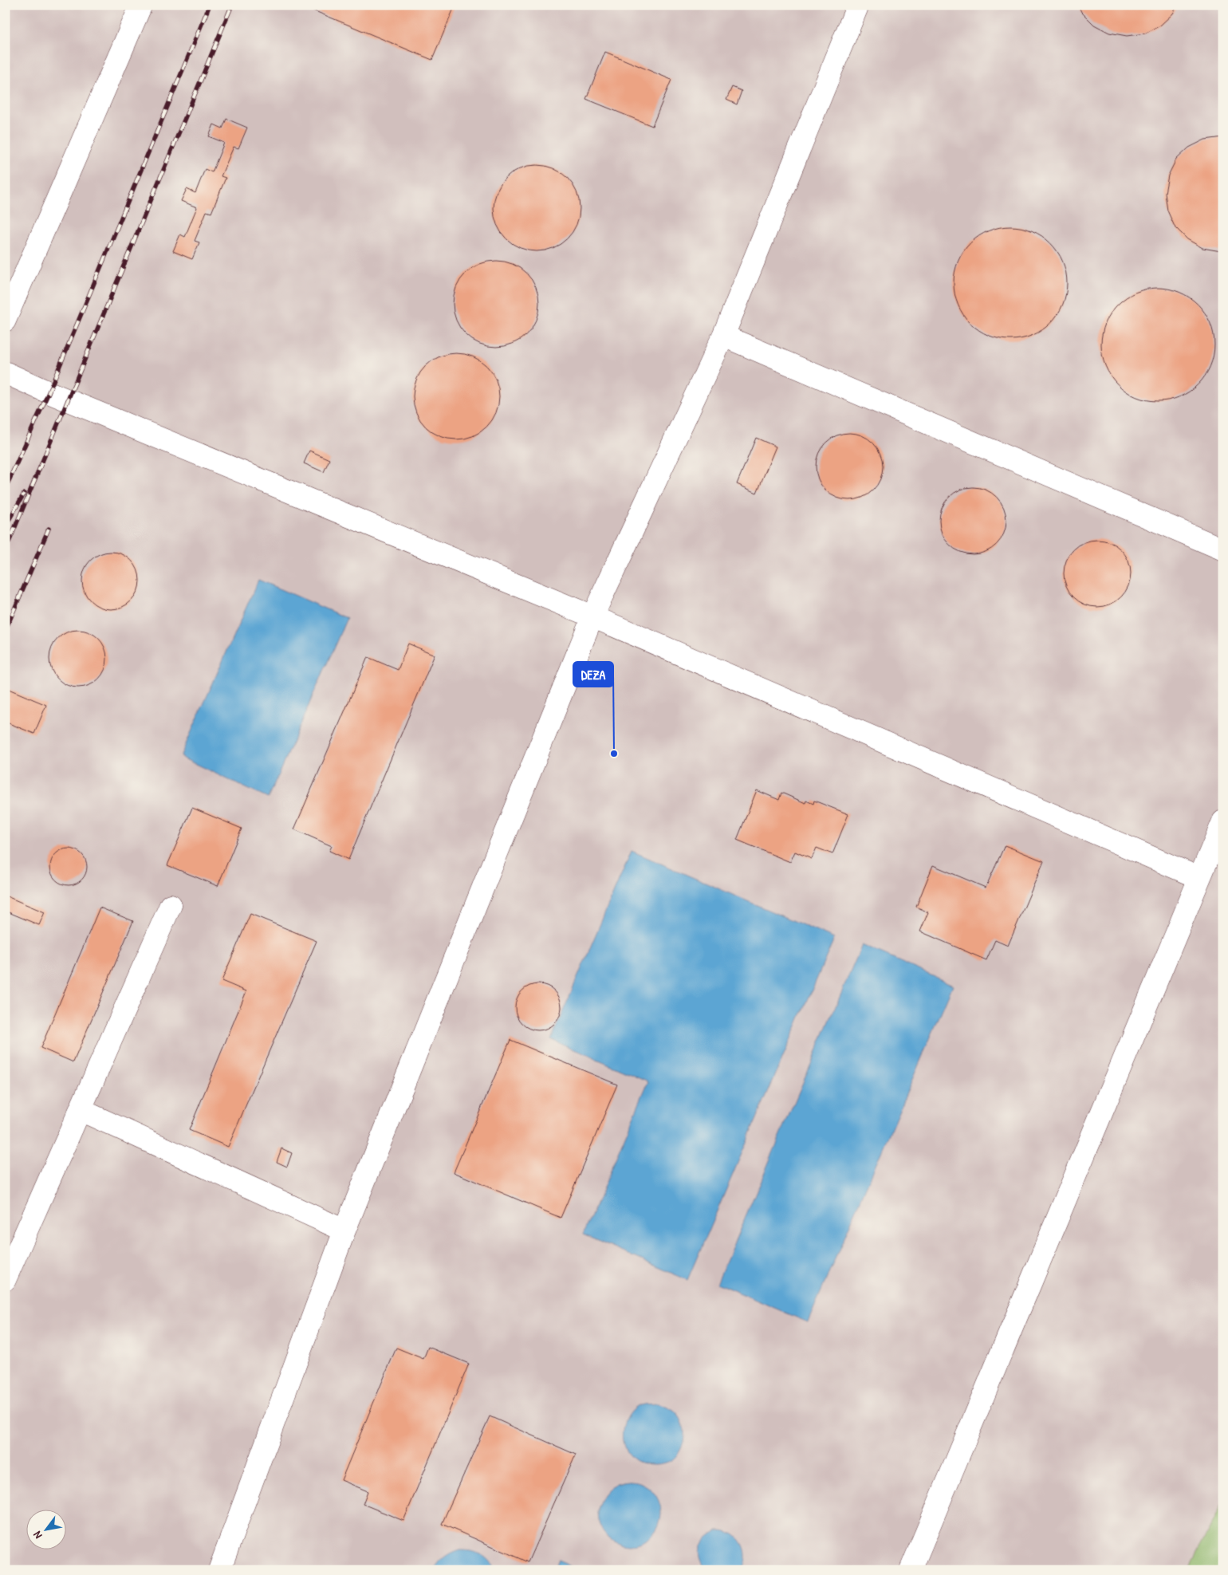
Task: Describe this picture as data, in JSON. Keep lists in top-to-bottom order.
{
  "places": ["DEZA"],
  "north": "bottom left"
}
